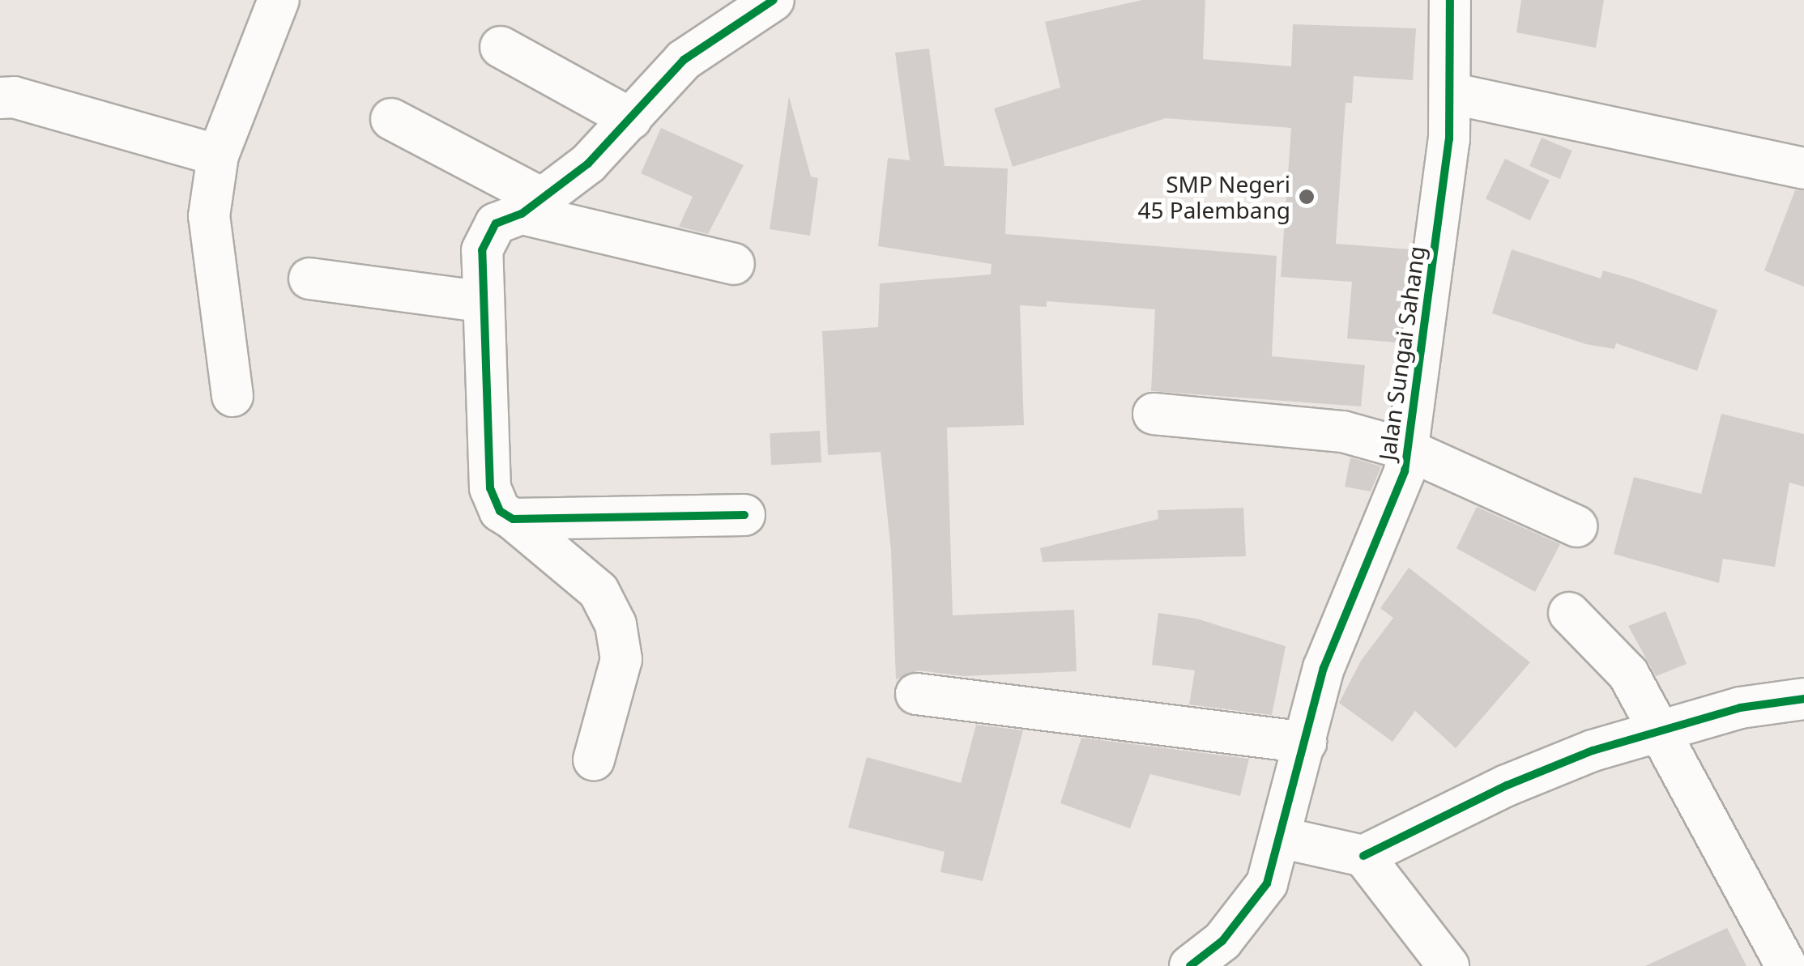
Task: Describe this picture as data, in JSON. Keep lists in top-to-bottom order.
{
  "streets": {
    "street": ["Jalan Sungai Sahang"]
  },
  "places": ["SMP Negeri 45 Palembang"]
}
